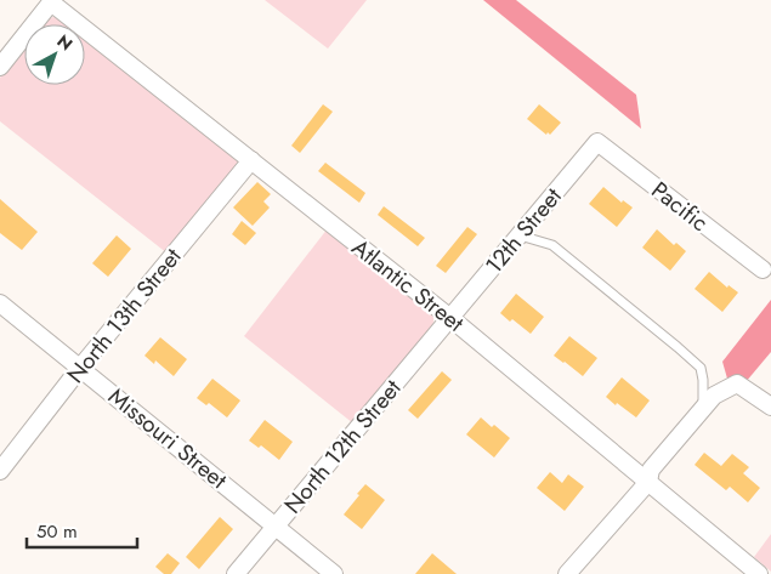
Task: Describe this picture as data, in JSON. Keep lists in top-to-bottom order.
{
  "streets": {
    "street": [
      "Pacific",
      "12th Street",
      "Atlantic Street",
      "North 13th Street",
      "Missouri Street",
      "North 12th Street"
    ]
  },
  "crossings": [
    ["Pacific", "12th Street"],
    ["12th Street", "Atlantic Street"],
    ["12th Street", "North 12th Street"],
    ["Atlantic Street", "North 13th Street"],
    ["Atlantic Street", "North 12th Street"],
    ["North 13th Street", "Missouri Street"],
    ["Missouri Street", "North 12th Street"]
  ],
  "scale_bar": "50 m",
  "north": "top right"
}
